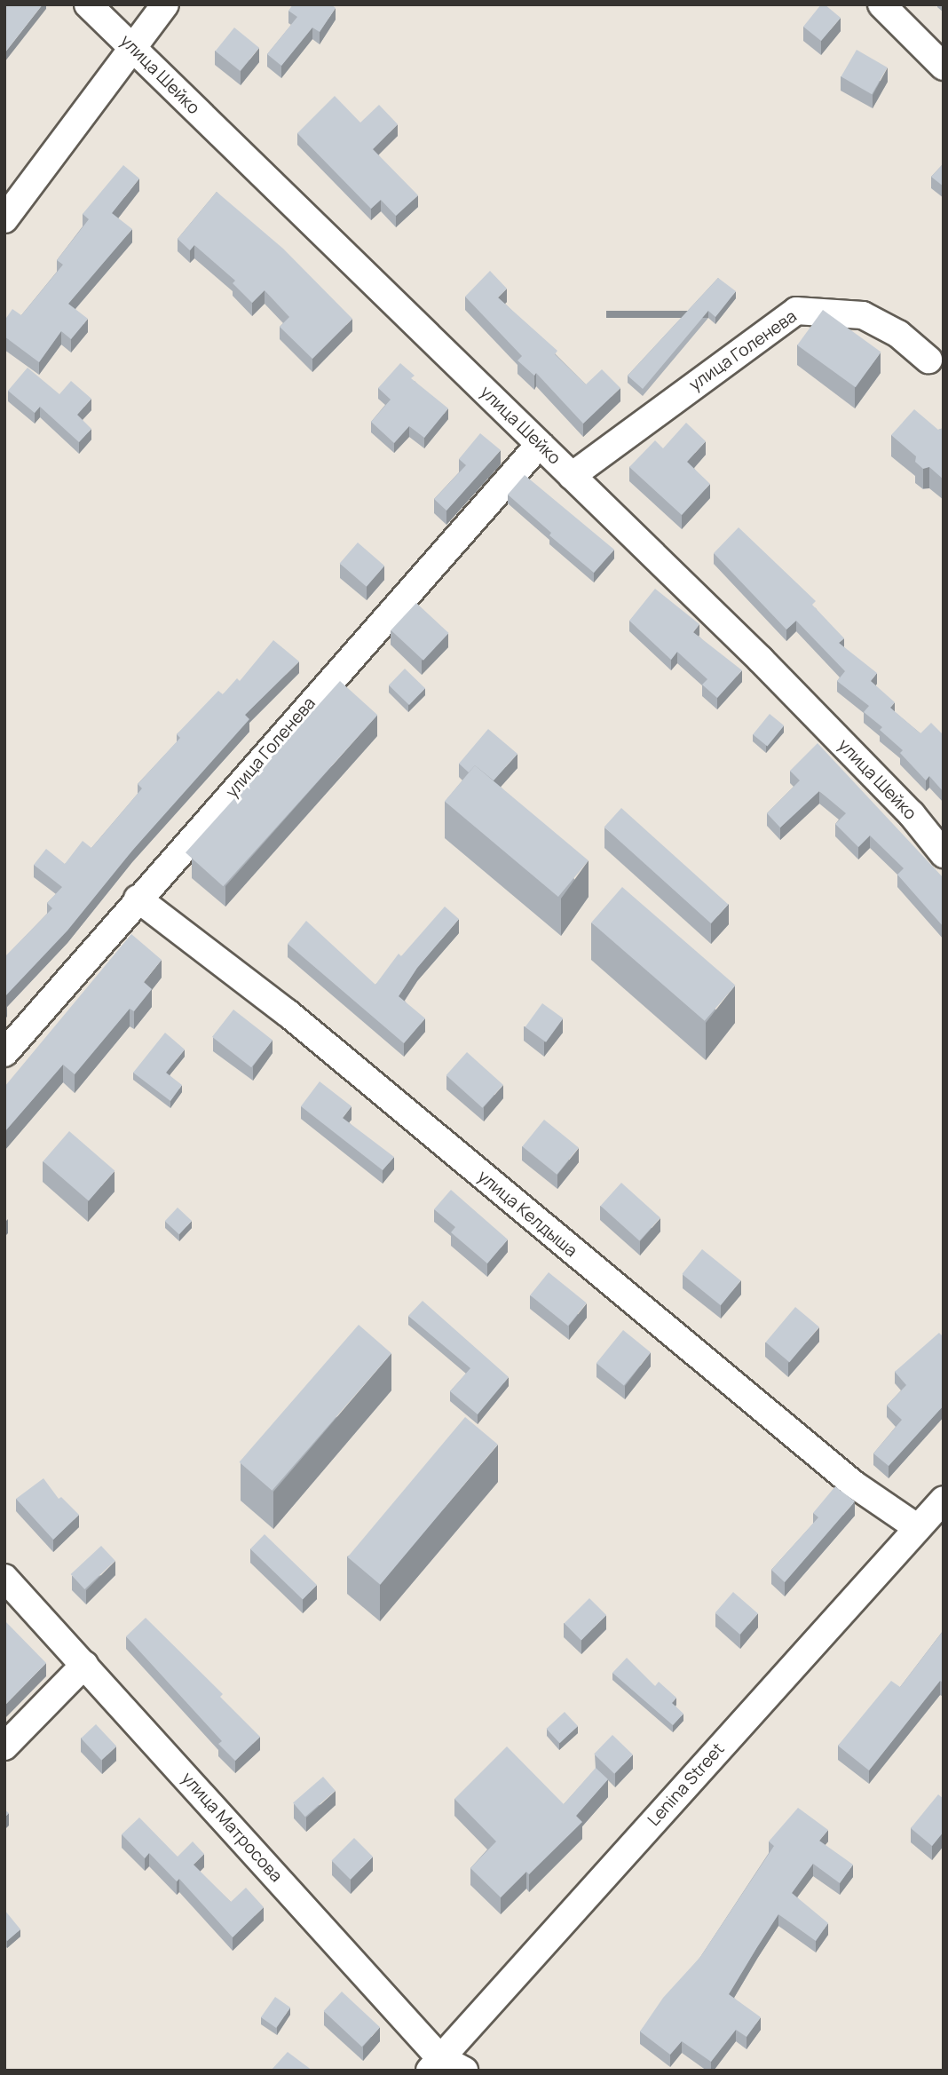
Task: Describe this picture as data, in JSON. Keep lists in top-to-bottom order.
{
  "streets": {
    "street": [
      "улица Шейко",
      "улица Голенева",
      "улица Келдыша",
      "Lenina Street",
      "улица Матросова"
    ]
  },
  "crossings": [
    ["улица Шейко", "улица Голенева"],
    ["улица Голенева", "улица Келдыша"],
    ["улица Келдыша", "Lenina Street"],
    ["Lenina Street", "улица Матросова"]
  ]
}
